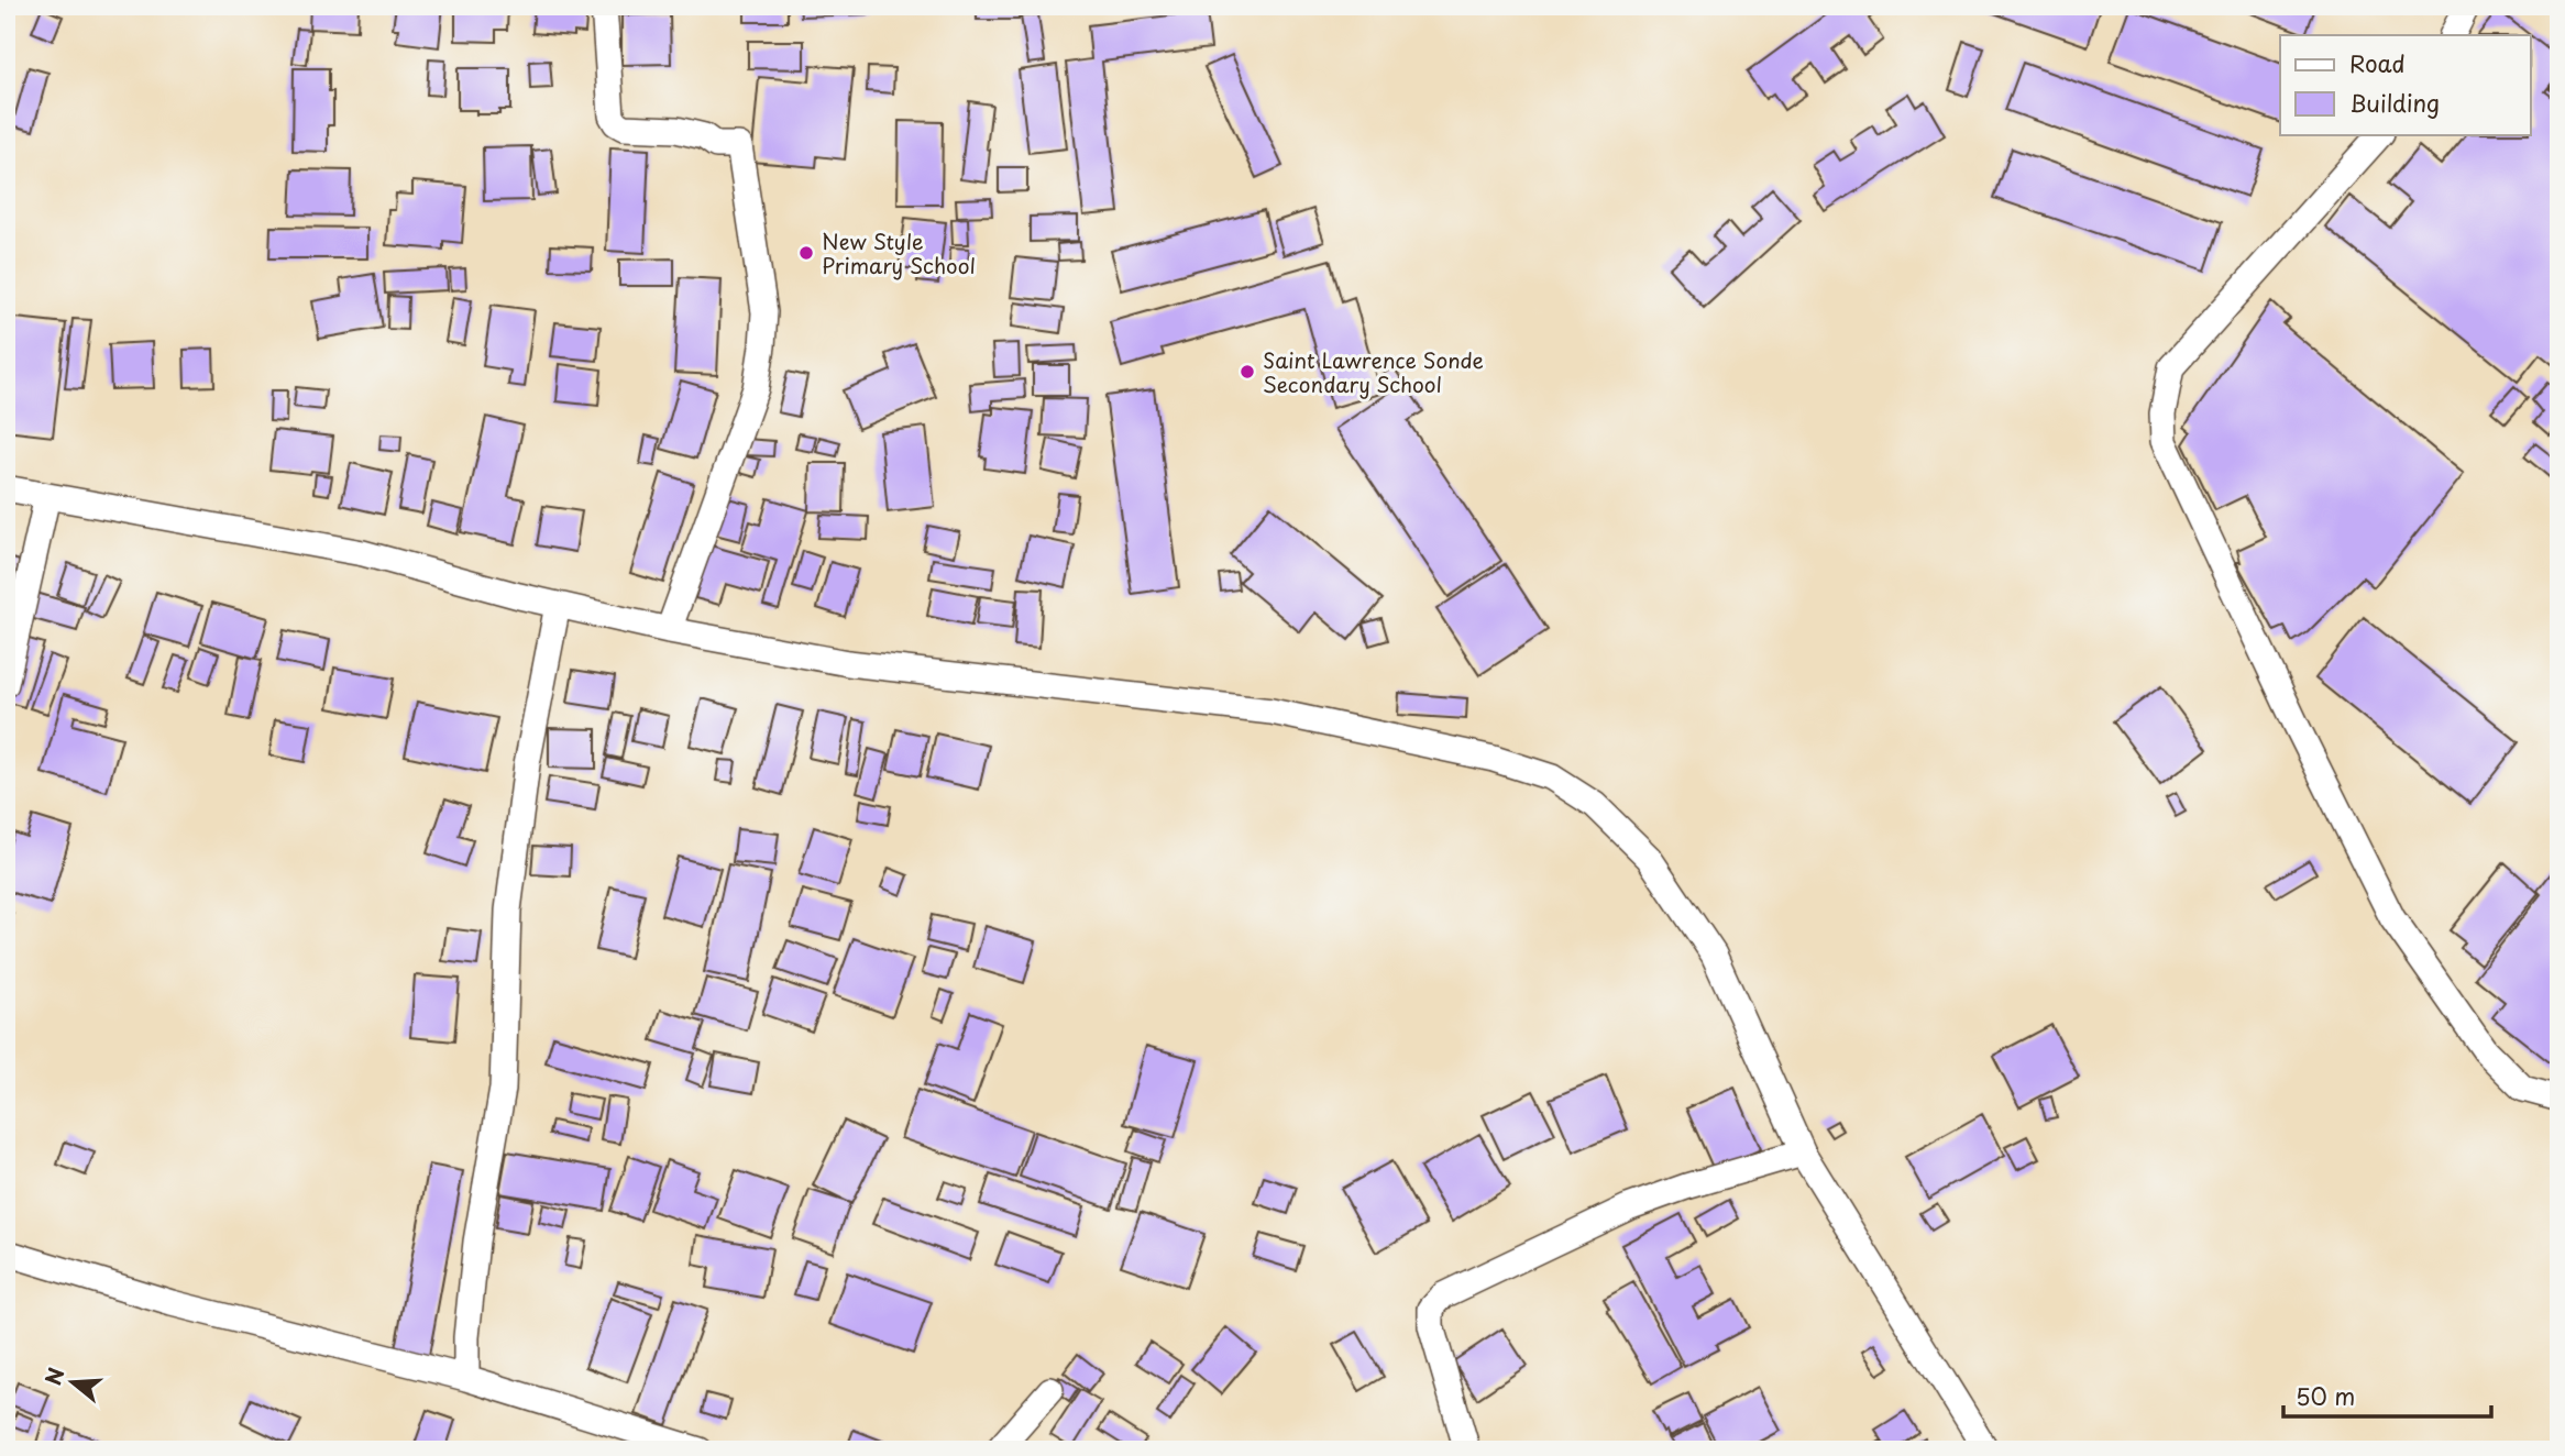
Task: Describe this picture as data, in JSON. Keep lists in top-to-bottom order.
{
  "places": ["New Style Primary School", "Saint Lawrence Sonde Secondary School"],
  "legend": ["Road", "Building"],
  "scale_bar": "50 m",
  "north": "left"
}
